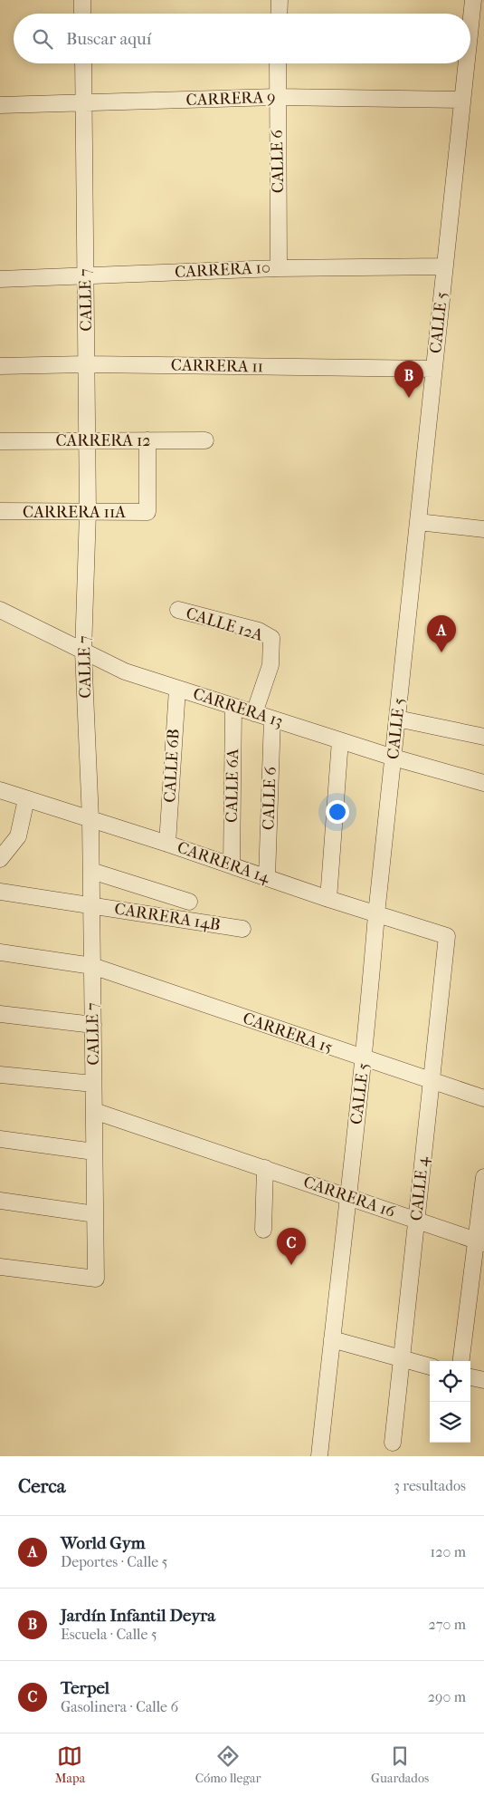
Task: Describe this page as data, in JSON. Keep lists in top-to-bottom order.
{
  "streets": {
    "street": [
      "CARRERA 9",
      "CALLE 6",
      "CARRERA 10",
      "CALLE 7",
      "CALLE 5",
      "CARRERA 11",
      "CARRERA 12",
      "CARRERA 11A",
      "CALLE 12A",
      "CARRERA 13",
      "CALLE 6B",
      "CALLE 6A",
      "CARRERA 14",
      "CARRERA 14B",
      "CARRERA 15",
      "CALLE 4",
      "CARRERA 16"
    ]
  },
  "crossings": [
    ["CARRERA 9", "CALLE 6"],
    ["CARRERA 9", "CALLE 7"],
    ["CARRERA 9", "CALLE 5"],
    ["CALLE 6", "CARRERA 10"],
    ["CALLE 6", "CARRERA 13"],
    ["CALLE 6", "CARRERA 14"],
    ["CARRERA 10", "CALLE 7"],
    ["CARRERA 10", "CALLE 5"],
    ["CALLE 7", "CARRERA 11"],
    ["CALLE 7", "CARRERA 12"],
    ["CALLE 7", "CARRERA 11A"],
    ["CALLE 7", "CARRERA 13"],
    ["CALLE 7", "CARRERA 14"],
    ["CALLE 7", "CARRERA 14B"],
    ["CALLE 7", "CARRERA 15"],
    ["CALLE 7", "CARRERA 16"],
    ["CALLE 5", "CARRERA 11"],
    ["CALLE 5", "CARRERA 13"],
    ["CALLE 5", "CARRERA 14"],
    ["CALLE 5", "CARRERA 15"],
    ["CALLE 5", "CARRERA 16"],
    ["CARRERA 12", "CARRERA 11A"],
    ["CALLE 12A", "CARRERA 13"],
    ["CARRERA 13", "CALLE 6B"],
    ["CARRERA 13", "CALLE 6A"],
    ["CALLE 6B", "CARRERA 14"],
    ["CALLE 6A", "CARRERA 14"],
    ["CARRERA 14", "CALLE 4"],
    ["CARRERA 15", "CALLE 4"],
    ["CALLE 4", "CARRERA 16"]
  ],
  "page": {
    "search": "Buscar aquí",
    "pins": ["B", "A", "C"],
    "heading": ["Cerca", "3 resultados"],
    "list": [
      {
        "mark": "A",
        "name": "World Gym",
        "note": "Deportes · Calle 5",
        "value": "120 m"
      },
      {
        "mark": "B",
        "name": "Jardín Infantil Deyra",
        "note": "Escuela · Calle 5",
        "value": "270 m"
      },
      {
        "mark": "C",
        "name": "Terpel",
        "note": "Gasolinera · Calle 6",
        "value": "290 m"
      }
    ],
    "nav": ["Mapa", "Cómo llegar", "Guardados"]
  }
}
